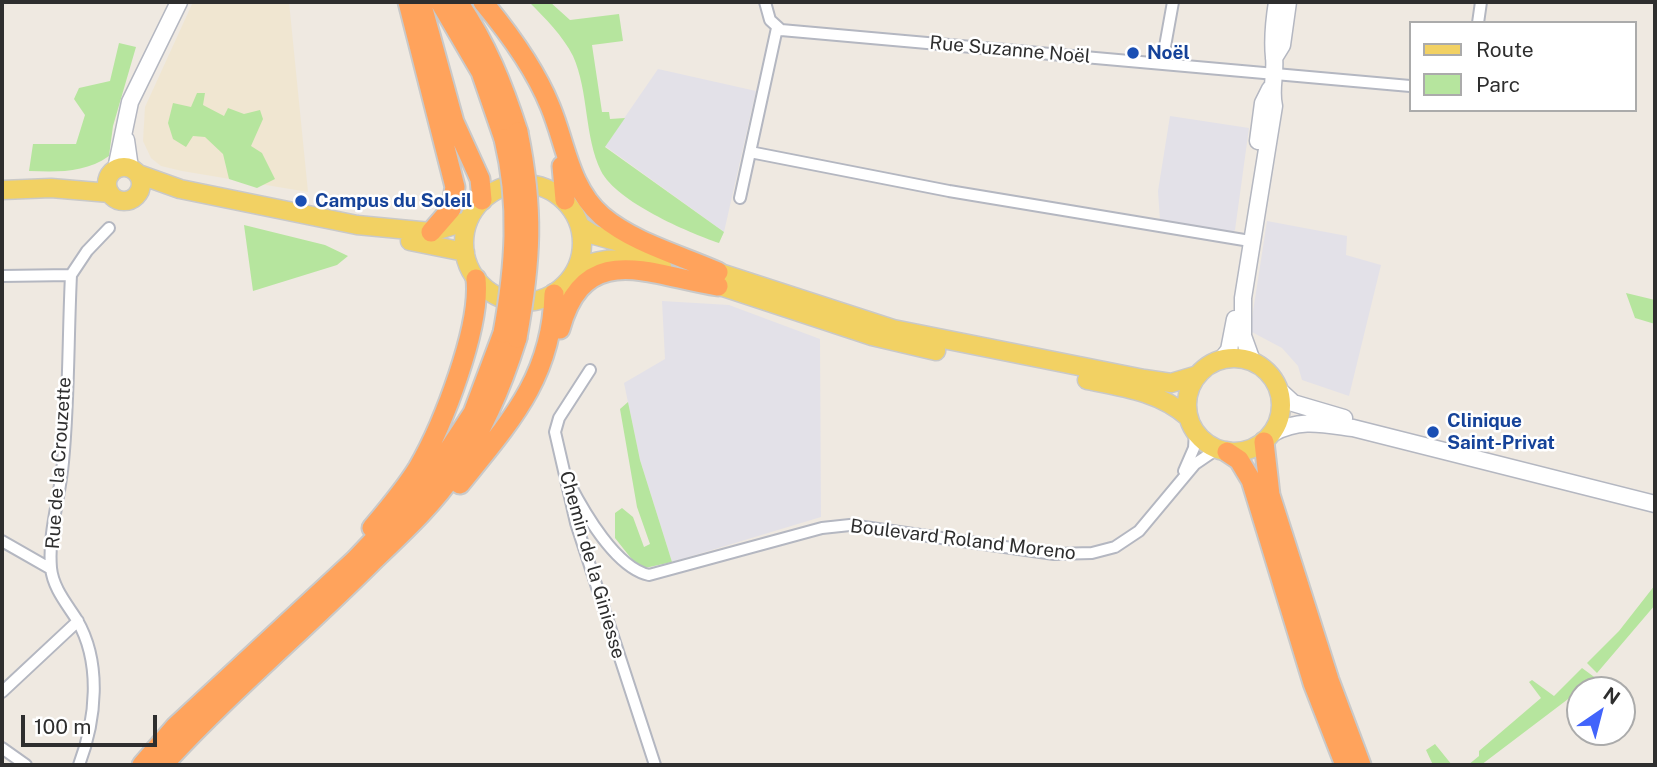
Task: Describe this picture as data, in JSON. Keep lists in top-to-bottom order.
{
  "streets": {
    "street": [
      "Rue Suzanne Noël",
      "Rue de la Crouzette",
      "Boulevard Roland Moreno",
      "Chemin de la Giniesse"
    ]
  },
  "crossings": [
    ["Boulevard Roland Moreno", "Chemin de la Giniesse"]
  ],
  "places": ["Noël", "Campus du Soleil", "Clinique Saint-Privat"],
  "legend": ["Route", "Parc"],
  "scale_bar": "100 m",
  "north": "top right"
}
